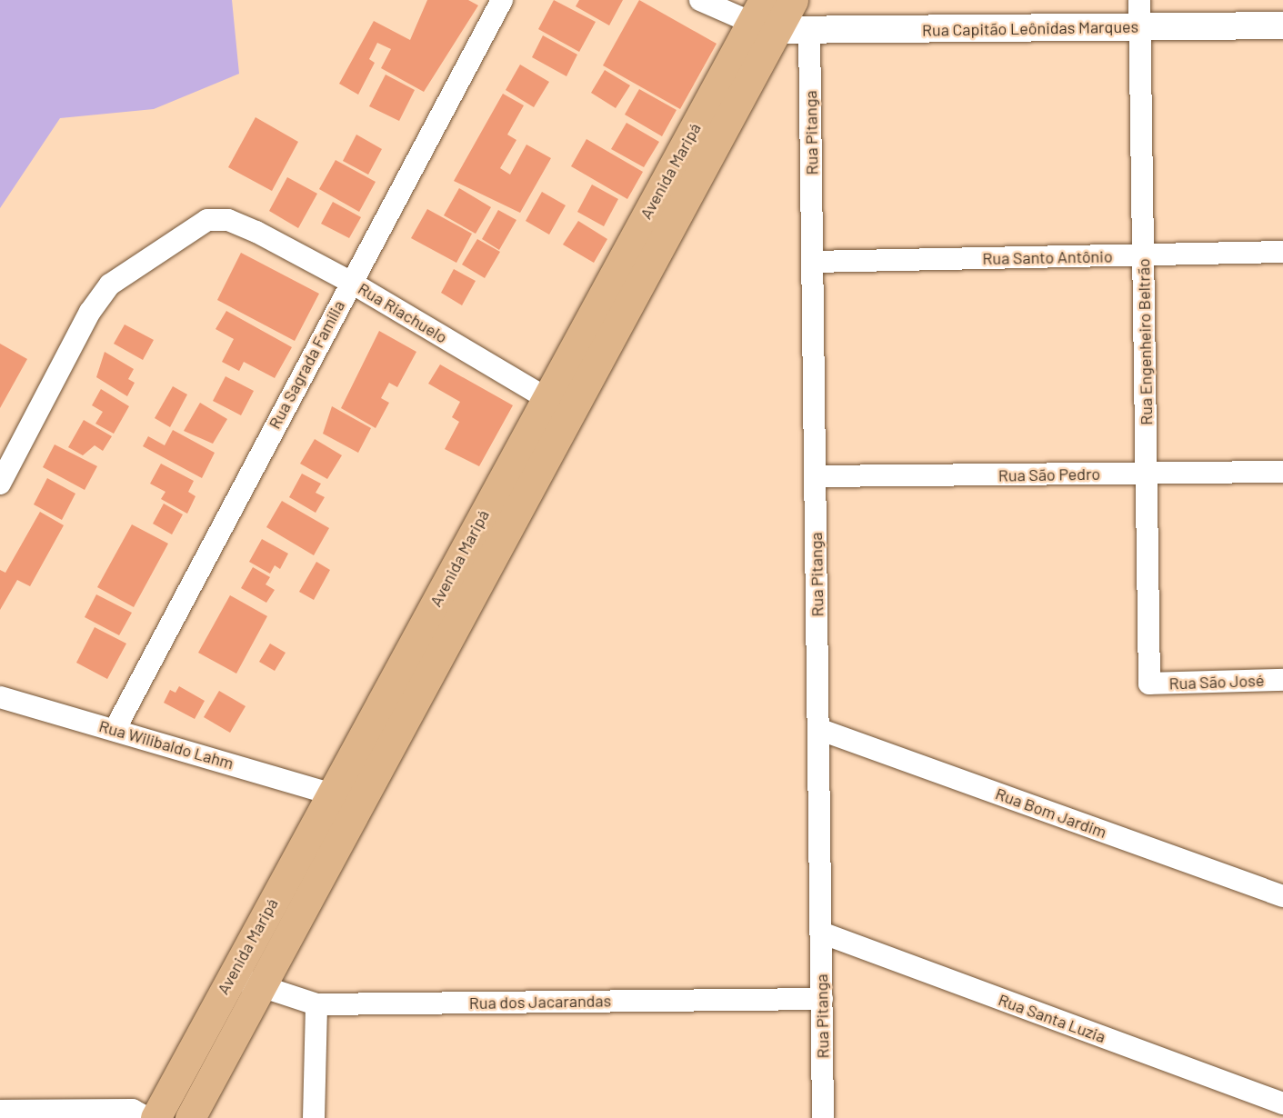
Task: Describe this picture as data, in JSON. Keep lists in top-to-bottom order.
{
  "streets": {
    "main road": ["Avenida Maripá"],
    "street": [
      "Rua Capitão Leônidas Marques",
      "Rua Pitanga",
      "Rua Santo Antônio",
      "Rua Riachuelo",
      "Rua Engenheiro Beltrão",
      "Rua Sagrada Família",
      "Rua São Pedro",
      "Rua São José",
      "Rua Wilibaldo Lahm",
      "Rua Bom Jardim",
      "Rua dos Jacarandas",
      "Rua Santa Luzia"
    ]
  },
  "crossings": [
    ["Rua Capitão Leônidas Marques", "Rua Pitanga"],
    ["Rua Capitão Leônidas Marques", "Avenida Maripá"],
    ["Rua Capitão Leônidas Marques", "Rua Engenheiro Beltrão"],
    ["Rua Pitanga", "Rua Santo Antônio"],
    ["Rua Pitanga", "Rua São Pedro"],
    ["Rua Pitanga", "Rua Bom Jardim"],
    ["Rua Pitanga", "Rua dos Jacarandas"],
    ["Rua Pitanga", "Rua Santa Luzia"],
    ["Avenida Maripá", "Rua Riachuelo"],
    ["Avenida Maripá", "Rua Wilibaldo Lahm"],
    ["Avenida Maripá", "Rua dos Jacarandas"],
    ["Rua Santo Antônio", "Rua Engenheiro Beltrão"],
    ["Rua Riachuelo", "Rua Sagrada Família"],
    ["Rua Engenheiro Beltrão", "Rua São Pedro"],
    ["Rua Engenheiro Beltrão", "Rua São José"],
    ["Rua Sagrada Família", "Rua Wilibaldo Lahm"]
  ]
}
